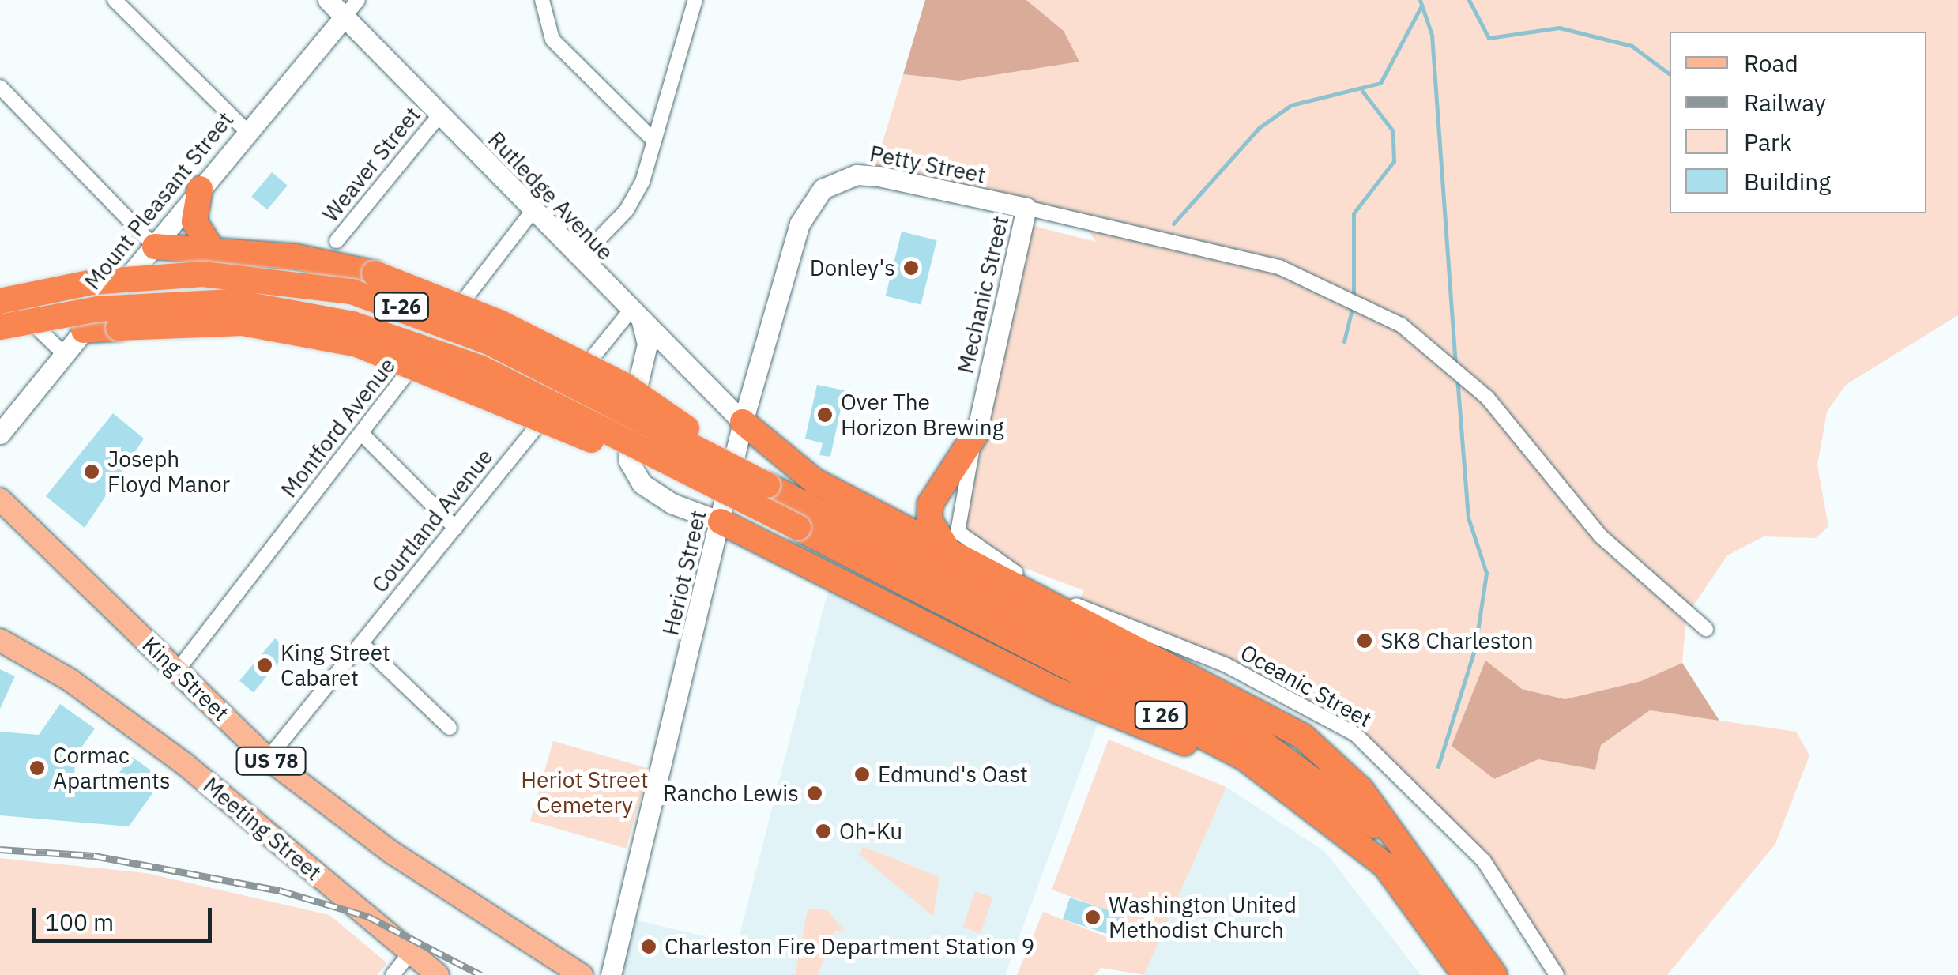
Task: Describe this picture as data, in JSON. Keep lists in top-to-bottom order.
{
  "streets": {
    "highway": ["I-26", "I 26"],
    "main road": [
      "Petty Street",
      "Rutledge Avenue",
      "Mount Pleasant Street",
      "Mechanic Street",
      "Heriot Street",
      "King Street",
      "US 78",
      "Meeting Street"
    ],
    "street": [
      "Weaver Street",
      "Montford Avenue",
      "Courtland Avenue",
      "Oceanic Street"
    ]
  },
  "crossings": [
    ["Weaver Street", "Rutledge Avenue"],
    ["Petty Street", "Mechanic Street"],
    ["Petty Street", "Heriot Street"],
    ["Rutledge Avenue", "Mount Pleasant Street"],
    ["Rutledge Avenue", "Montford Avenue"],
    ["Rutledge Avenue", "Courtland Avenue"],
    ["Rutledge Avenue", "Heriot Street"],
    ["I-26", "I 26"],
    ["Montford Avenue", "King Street"],
    ["Courtland Avenue", "King Street"]
  ],
  "parks": ["Heriot Street Cemetery"],
  "places": [
    "Donley's",
    "Over The Horizon Brewing",
    "Joseph Floyd Manor",
    "SK8 Charleston",
    "King Street Cabaret",
    "Cormac Apartments",
    "Edmund's Oast",
    "Rancho Lewis",
    "Oh-Ku",
    "Washington United Methodist Church",
    "Charleston Fire Department Station 9"
  ],
  "legend": [
    "Road",
    "Railway",
    "Park",
    "Building"
  ],
  "scale_bar": "100 m"
}
